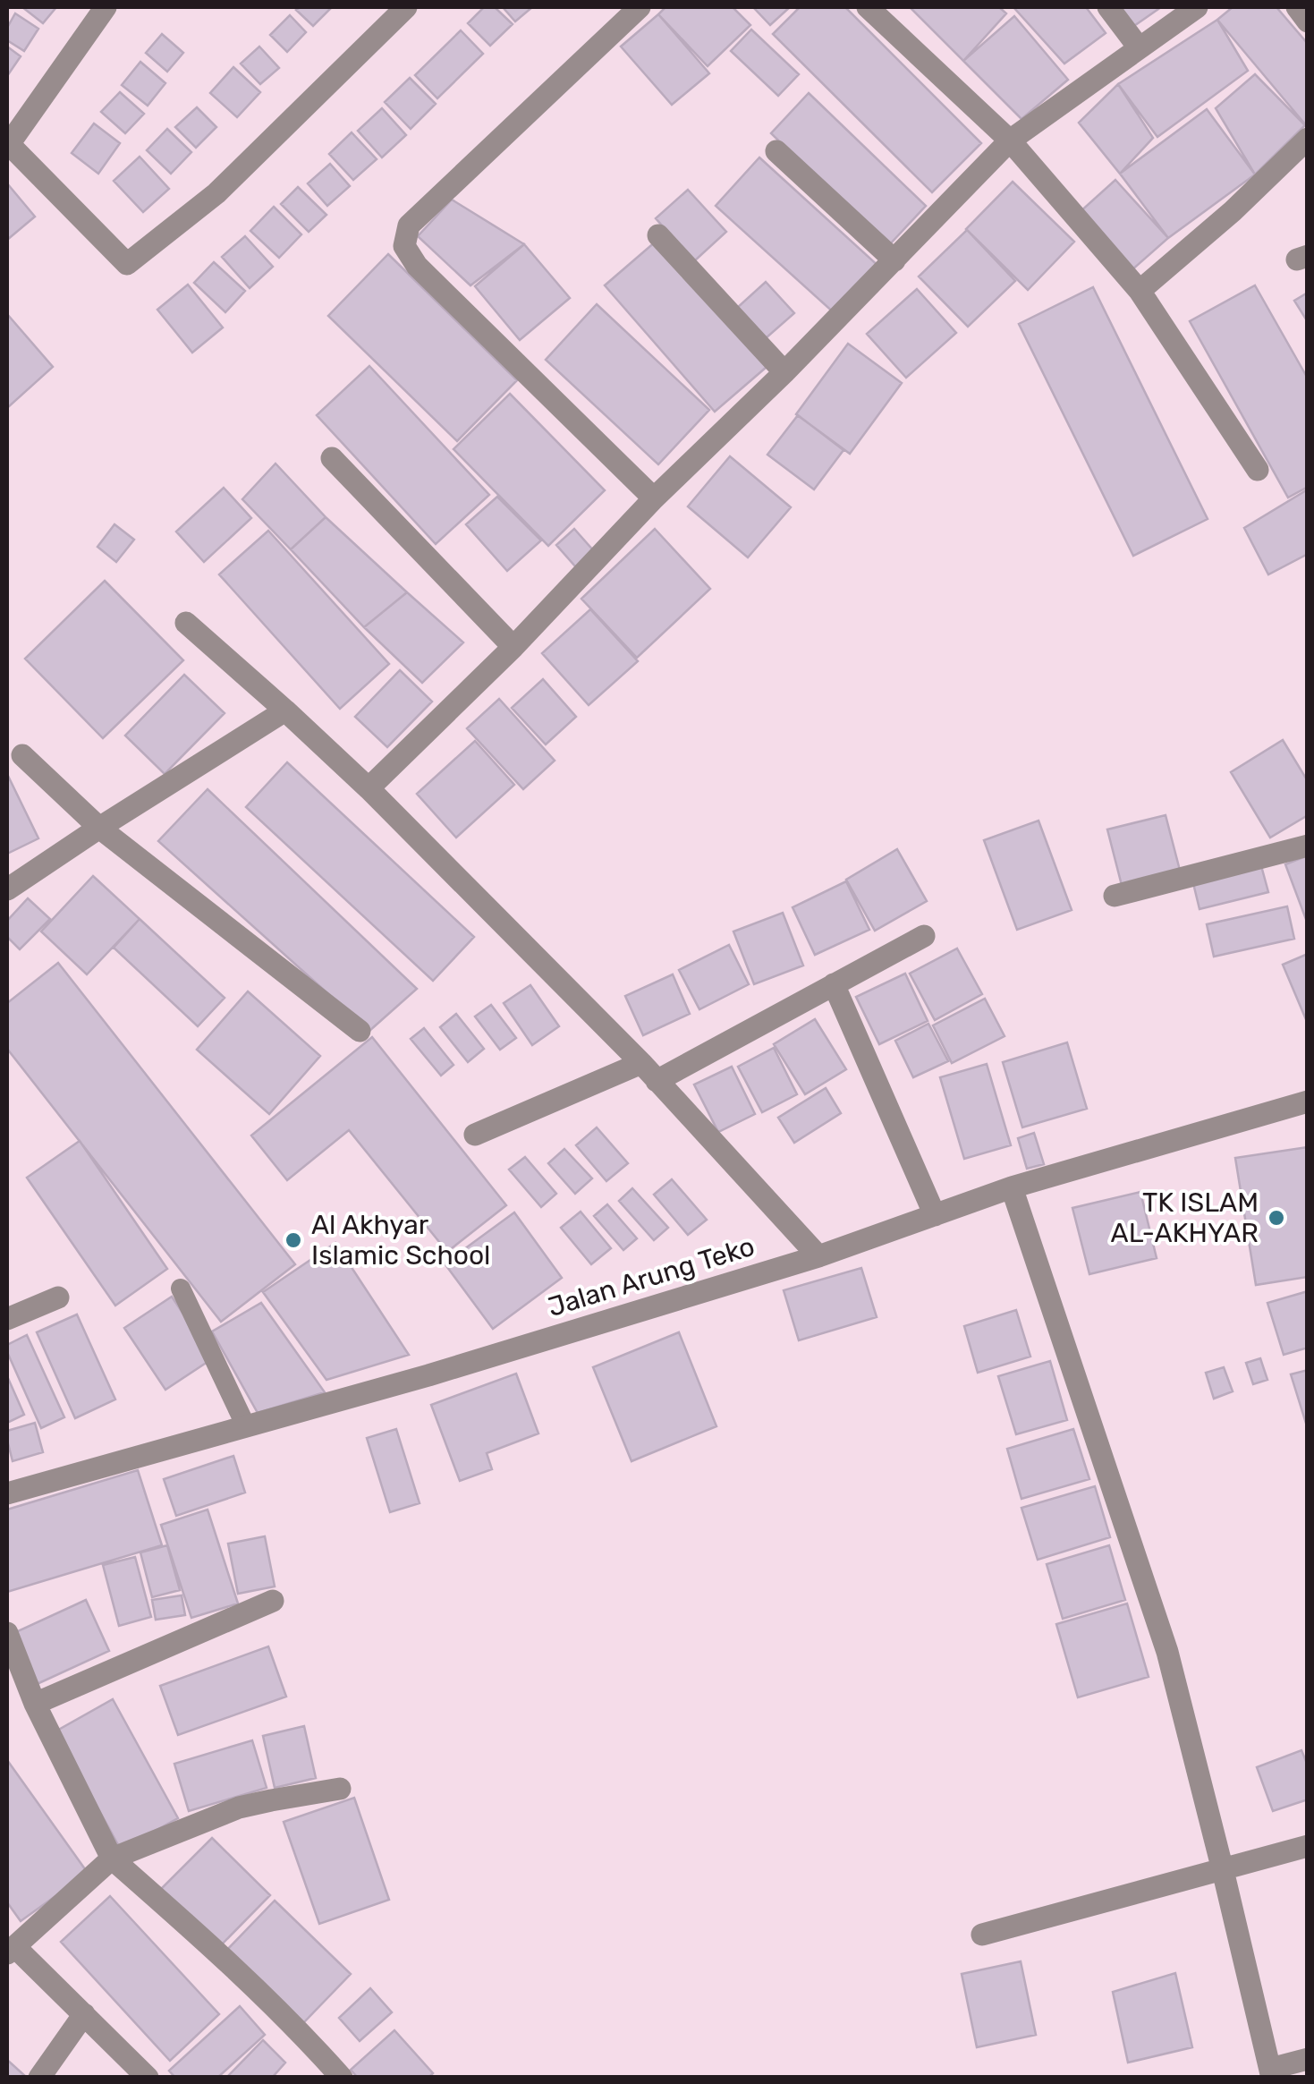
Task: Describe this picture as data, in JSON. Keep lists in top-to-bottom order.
{
  "streets": {
    "street": ["Jalan Arung Teko"]
  },
  "places": ["TK ISLAM AL-AKHYAR", "Al Akhyar Islamic School"]
}
